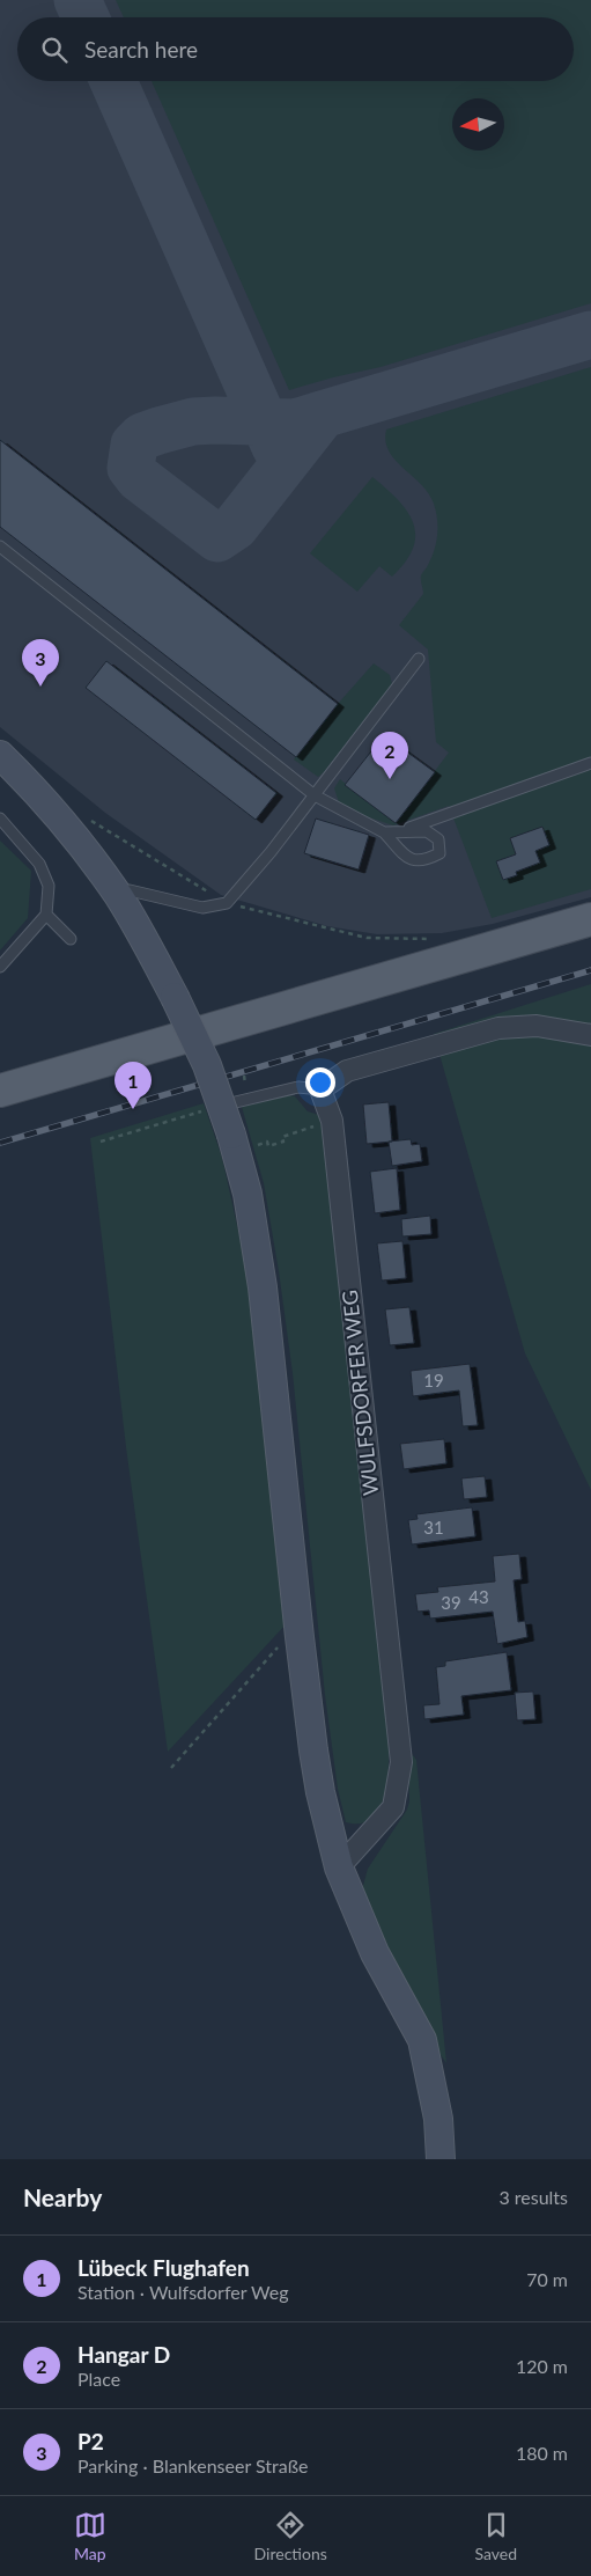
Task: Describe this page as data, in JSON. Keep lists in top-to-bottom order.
{
  "streets": {
    "street": ["WULFSDORFER WEG"]
  },
  "house_numbers": [
    "19",
    "31",
    "43",
    "39"
  ],
  "north": "left",
  "page": {
    "search": "Search here",
    "pins": ["3", "2", "1"],
    "heading": ["Nearby", "3 results"],
    "list": [
      {
        "mark": "1",
        "name": "Lübeck Flughafen",
        "note": "Station · Wulfsdorfer Weg",
        "value": "70 m"
      },
      {
        "mark": "2",
        "name": "Hangar D",
        "note": "Place",
        "value": "120 m"
      },
      {
        "mark": "3",
        "name": "P2",
        "note": "Parking · Blankenseer Straße",
        "value": "180 m"
      }
    ],
    "nav": ["Map", "Directions", "Saved"]
  }
}
